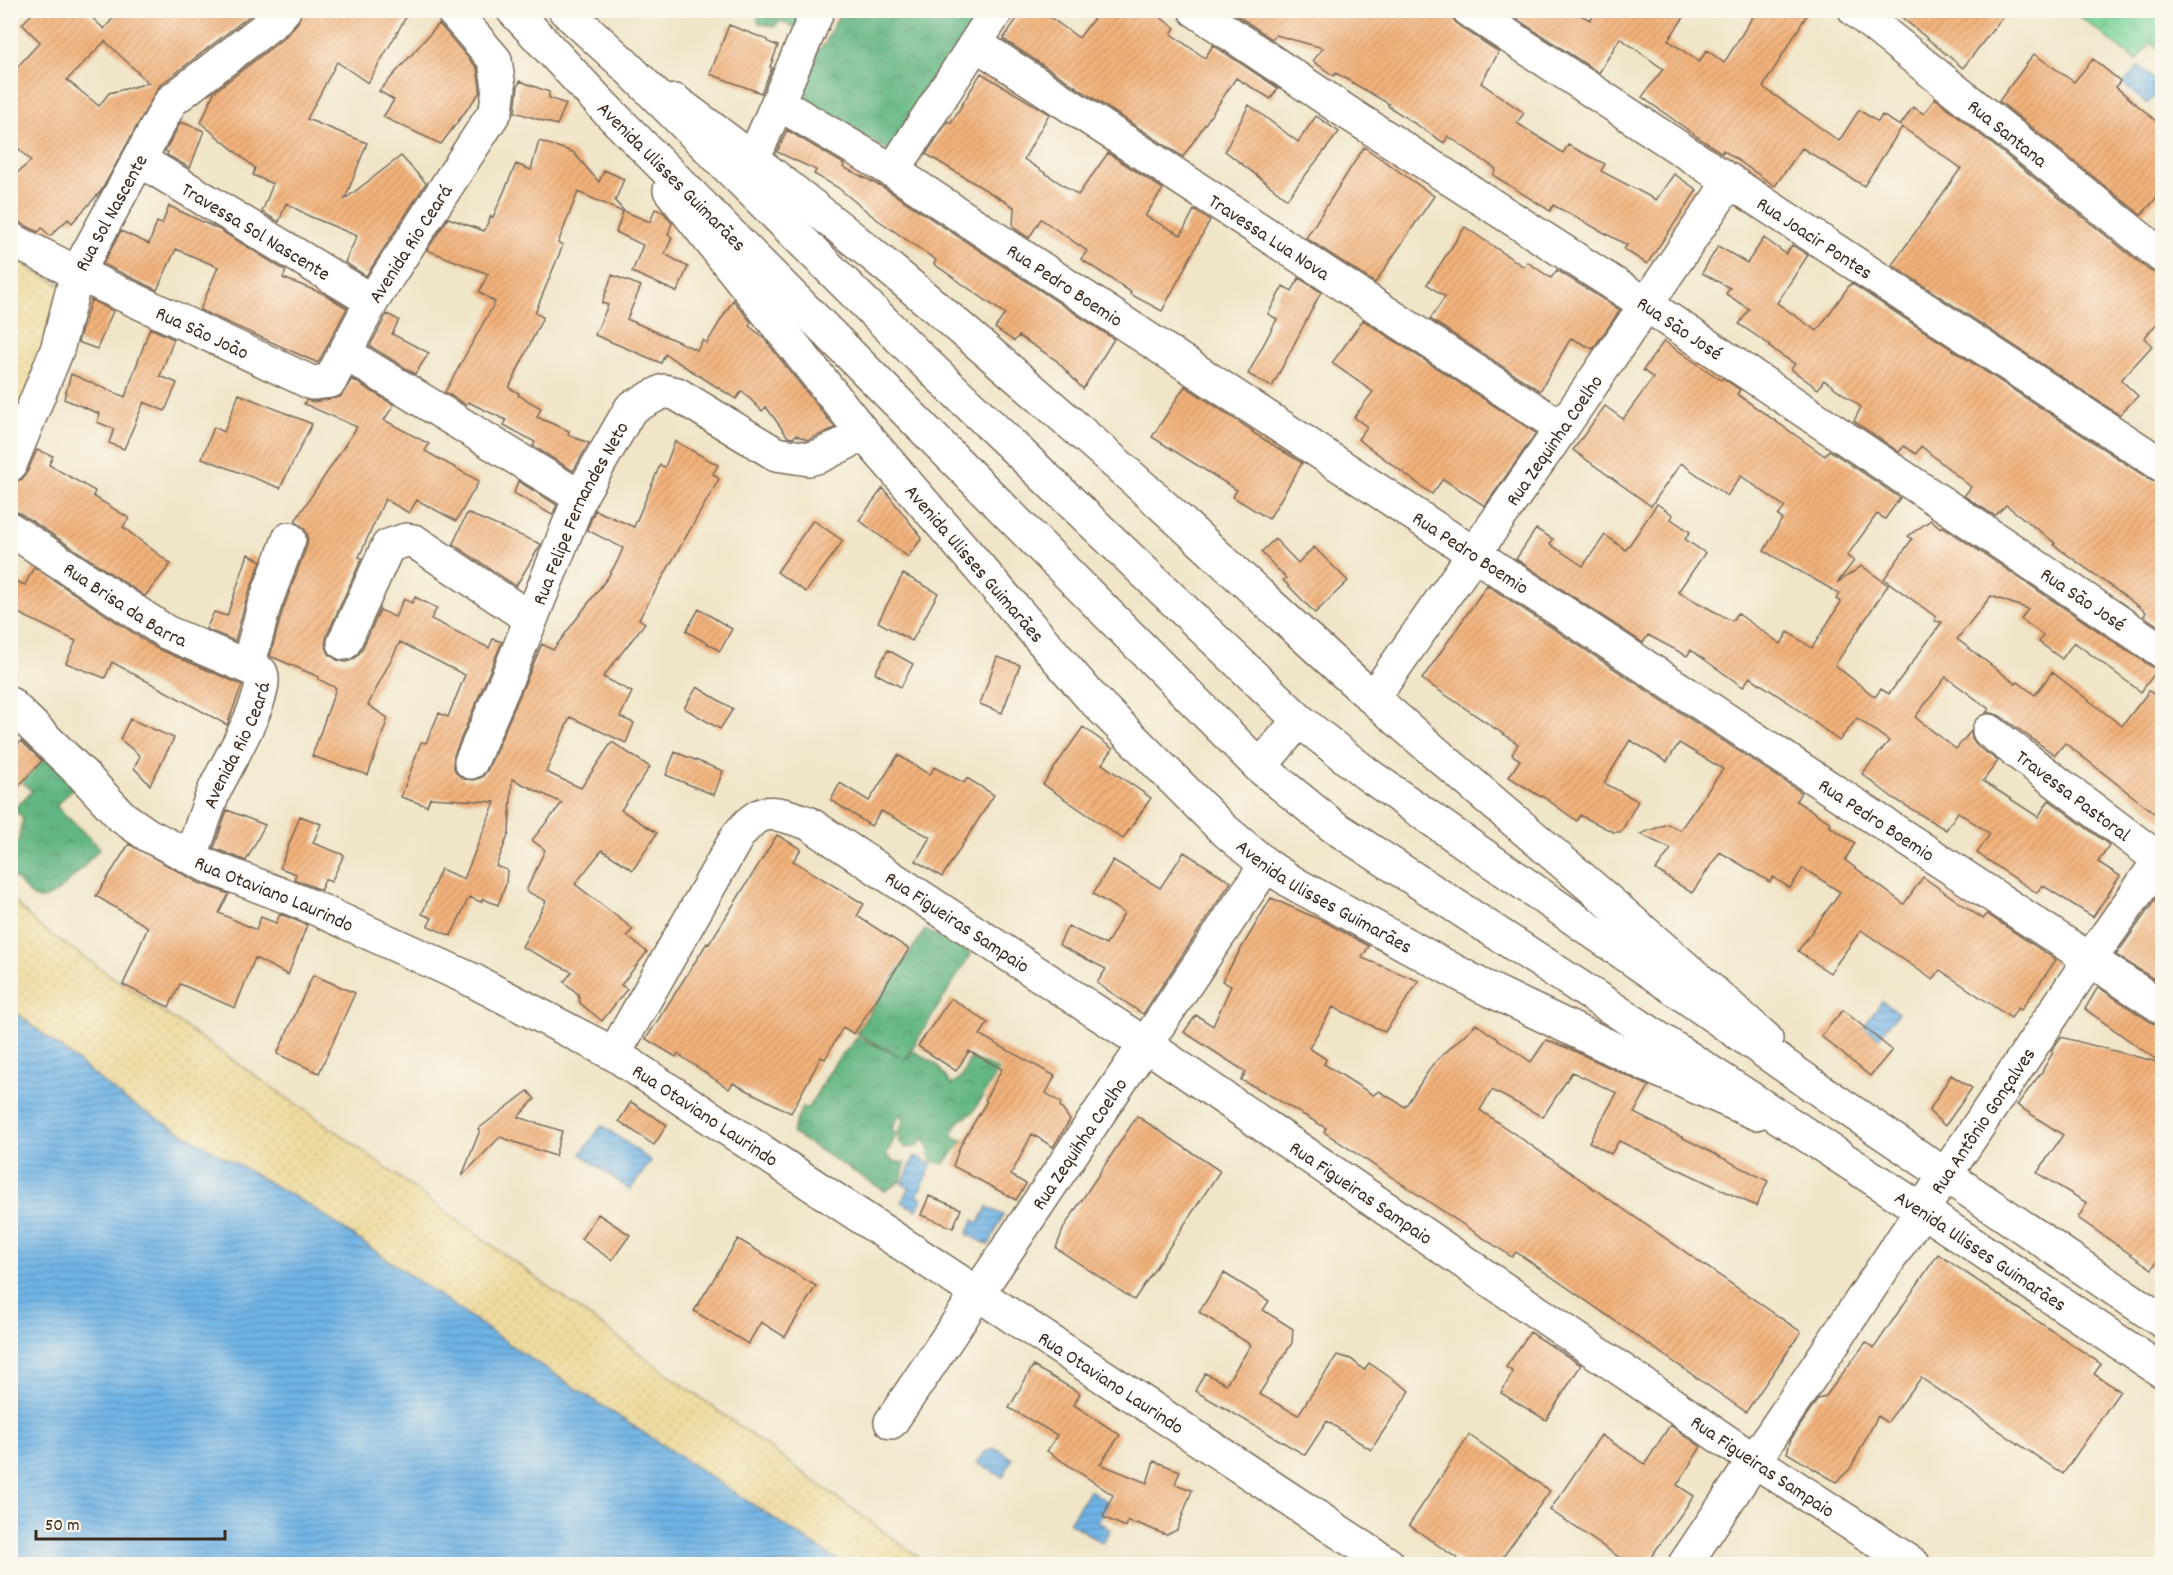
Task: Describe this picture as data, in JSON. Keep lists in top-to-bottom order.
{
  "streets": {
    "street": [
      "Rua Santana",
      "Avenida Ulisses Guimarães",
      "Rua Sol Nascente",
      "Travessa Sol Nascente",
      "Travessa Lua Nova",
      "Rua Joacir Pontes",
      "Avenida Rio Ceará",
      "Rua Pedro Boemio",
      "Rua São José",
      "Rua São João",
      "Rua Zequinha Coelho",
      "Rua Felipe Fernandes Neto",
      "Rua Brisa da Barra",
      "Travessa Pastoral",
      "Rua Otaviano Laurindo",
      "Rua Figueiras Sampaio",
      "Rua Antônio Gonçalves",
      "Rua Zequihha Coelho"
    ]
  },
  "crossings": [
    ["Avenida Ulisses Guimarães", "Rua Felipe Fernandes Neto"],
    ["Avenida Ulisses Guimarães", "Rua Antônio Gonçalves"],
    ["Avenida Ulisses Guimarães", "Rua Zequihha Coelho"],
    ["Rua Sol Nascente", "Travessa Sol Nascente"],
    ["Rua Sol Nascente", "Rua São João"],
    ["Travessa Sol Nascente", "Avenida Rio Ceará"],
    ["Travessa Lua Nova", "Rua Zequinha Coelho"],
    ["Rua Joacir Pontes", "Rua Zequinha Coelho"],
    ["Avenida Rio Ceará", "Rua São João"],
    ["Avenida Rio Ceará", "Rua Brisa da Barra"],
    ["Avenida Rio Ceará", "Rua Otaviano Laurindo"],
    ["Rua Pedro Boemio", "Rua Zequinha Coelho"],
    ["Rua Pedro Boemio", "Rua Antônio Gonçalves"],
    ["Rua São José", "Rua Zequinha Coelho"],
    ["Rua São João", "Rua Felipe Fernandes Neto"],
    ["Travessa Pastoral", "Rua Antônio Gonçalves"],
    ["Rua Otaviano Laurindo", "Rua Figueiras Sampaio"],
    ["Rua Otaviano Laurindo", "Rua Zequihha Coelho"],
    ["Rua Figueiras Sampaio", "Rua Antônio Gonçalves"],
    ["Rua Figueiras Sampaio", "Rua Zequihha Coelho"]
  ],
  "scale_bar": "50 m"
}
